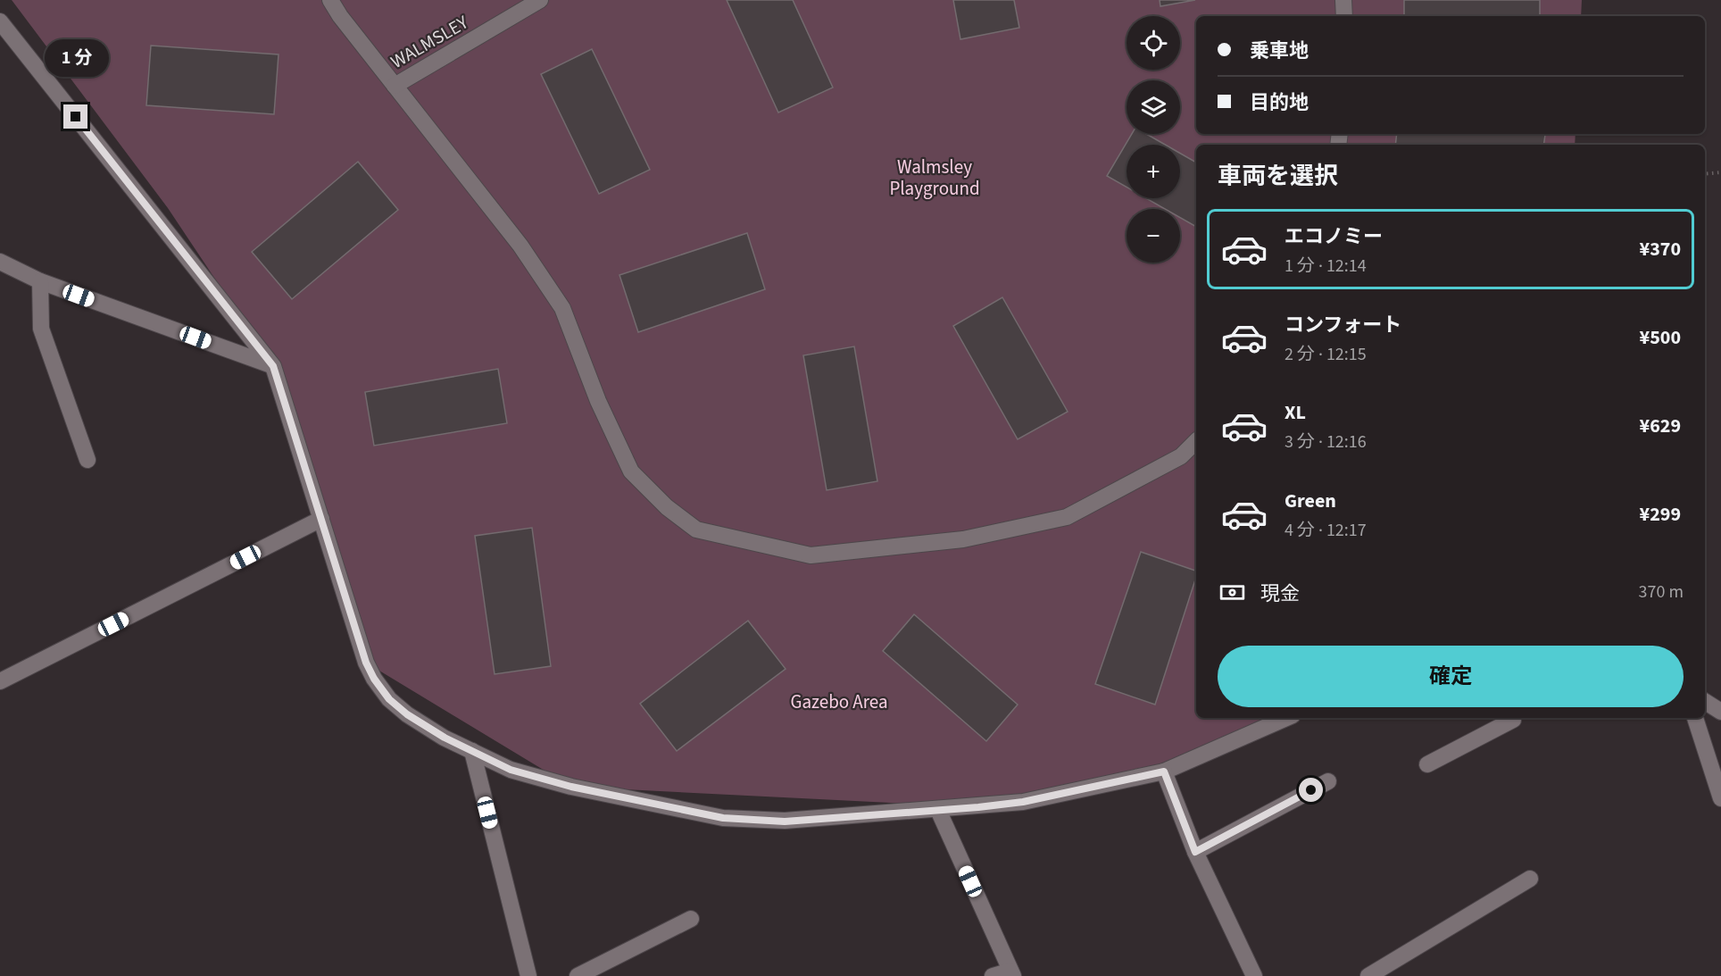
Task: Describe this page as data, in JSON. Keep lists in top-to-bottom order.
{
  "streets": {
    "street": ["WALMSLEY"]
  },
  "parks": ["Walmsley Playground", "Gazebo Area"],
  "page": {
    "map_buttons": ["+", "−"],
    "banner": ["乗車地", "目的地"],
    "bubble": "1 分",
    "heading": "車両を選択",
    "list": [
      {
        "name": "エコノミー",
        "note": "1 分 · 12:14",
        "value": "¥370"
      },
      {
        "name": "コンフォート",
        "note": "2 分 · 12:15",
        "value": "¥500"
      },
      {
        "name": "XL",
        "note": "3 分 · 12:16",
        "value": "¥629"
      },
      {
        "name": "Green",
        "note": "4 分 · 12:17",
        "value": "¥299"
      }
    ],
    "pay": ["現金", "370 m"],
    "buttons": "確定"
  }
}
